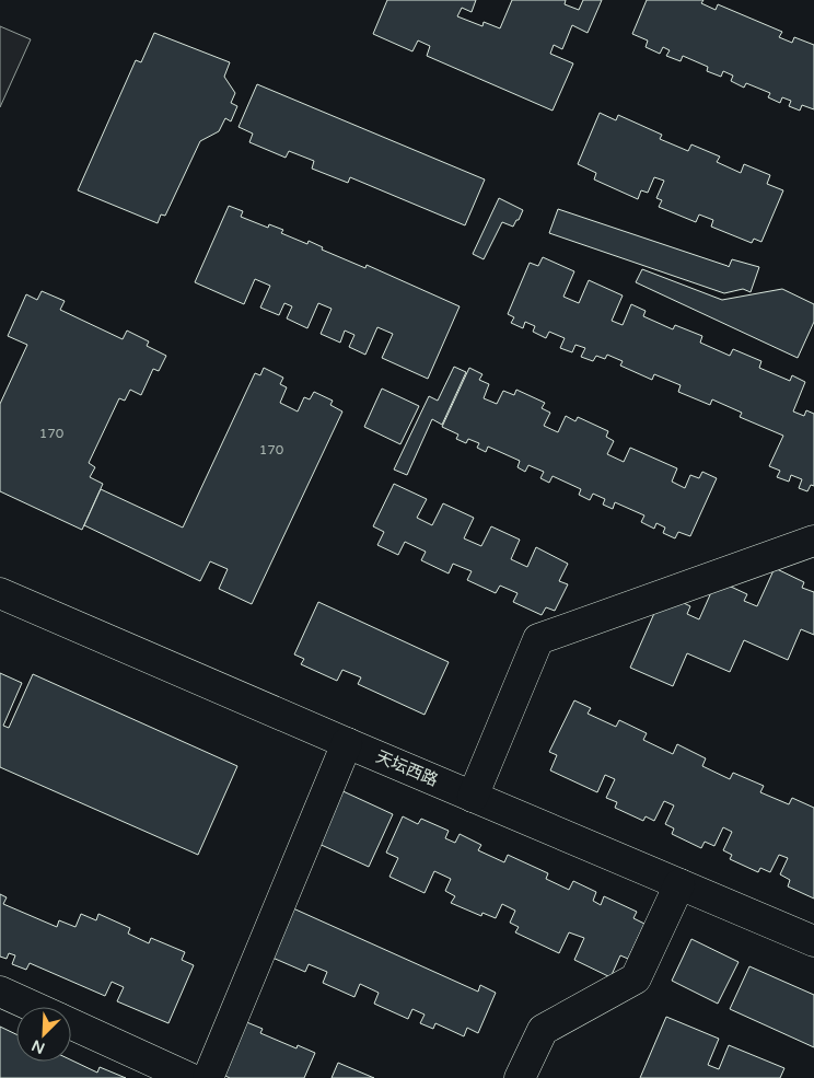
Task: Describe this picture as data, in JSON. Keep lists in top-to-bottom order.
{
  "streets": {
    "street": ["天坛西路"]
  },
  "house_numbers": ["170", "170"],
  "north": "bottom left"
}
